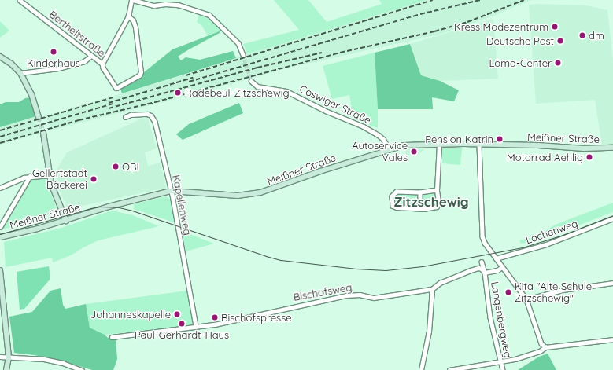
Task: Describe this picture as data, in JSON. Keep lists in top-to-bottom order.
{
  "streets": {
    "main road": ["Meißner Straße"],
    "street": [
      "Bertheltstraße",
      "Coswiger Straße",
      "Kapellenweg",
      "Lachenweg",
      "Bischofsweg",
      "Langenbergweg"
    ]
  },
  "crossings": [
    ["Coswiger Straße", "Meißner Straße"],
    ["Meißner Straße", "Kapellenweg"],
    ["Kapellenweg", "Bischofsweg"],
    ["Bischofsweg", "Langenbergweg"]
  ],
  "districts": ["Zitzschewig"],
  "places": [
    "Kress Modezentrum",
    "dm",
    "Deutsche Post",
    "Kinderhaus",
    "Löma-Center",
    "Radebeul-Zitzschewig",
    "Pension Katrin",
    "Autoservice Vales",
    "Motorrad Aehlig",
    "OBI",
    "Gellertstadt Bäckerei",
    "Kita \"Alte Schule Zitzschewig\"",
    "Johanneskapelle",
    "Bischofspresse",
    "Paul-Gerhardt-Haus"
  ]
}
